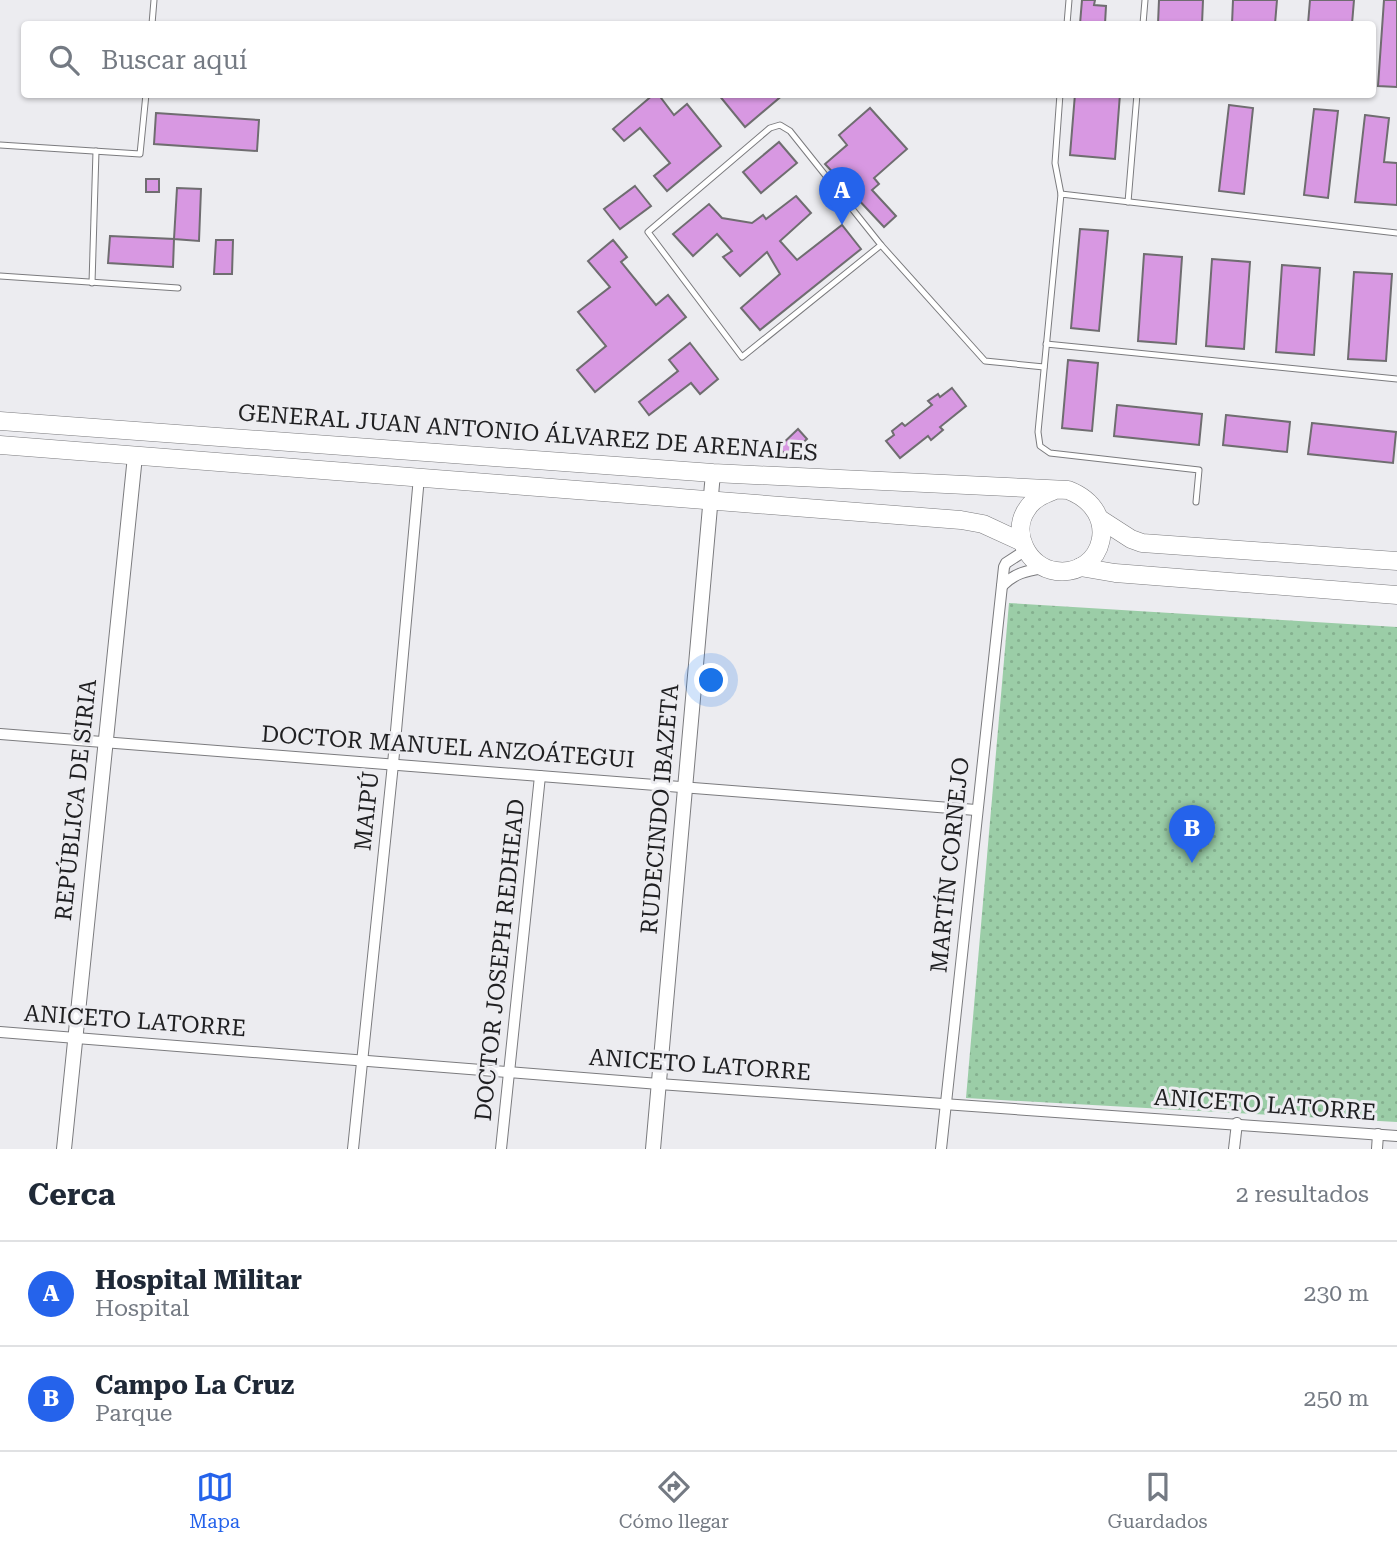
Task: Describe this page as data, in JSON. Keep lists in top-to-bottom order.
{
  "streets": {
    "main road": ["GENERAL JUAN ANTONIO ÁLVAREZ DE ARENALES"],
    "street": [
      "DOCTOR MANUEL ANZOÁTEGUI",
      "REPÚBLICA DE SIRIA",
      "RUDECINDO IBAZETA",
      "MAIPÚ",
      "MARTÍN CORNEJO",
      "DOCTOR JOSEPH REDHEAD",
      "ANICETO LATORRE"
    ]
  },
  "crossings": [
    ["GENERAL JUAN ANTONIO ÁLVAREZ DE ARENALES", "RUDECINDO IBAZETA"],
    ["GENERAL JUAN ANTONIO ÁLVAREZ DE ARENALES", "MARTÍN CORNEJO"],
    ["DOCTOR MANUEL ANZOÁTEGUI", "REPÚBLICA DE SIRIA"],
    ["DOCTOR MANUEL ANZOÁTEGUI", "RUDECINDO IBAZETA"],
    ["DOCTOR MANUEL ANZOÁTEGUI", "MAIPÚ"],
    ["DOCTOR MANUEL ANZOÁTEGUI", "MARTÍN CORNEJO"],
    ["DOCTOR MANUEL ANZOÁTEGUI", "DOCTOR JOSEPH REDHEAD"],
    ["REPÚBLICA DE SIRIA", "ANICETO LATORRE"],
    ["RUDECINDO IBAZETA", "ANICETO LATORRE"],
    ["MAIPÚ", "ANICETO LATORRE"],
    ["MARTÍN CORNEJO", "ANICETO LATORRE"],
    ["DOCTOR JOSEPH REDHEAD", "ANICETO LATORRE"]
  ],
  "page": {
    "search": "Buscar aquí",
    "pins": ["A", "B"],
    "heading": ["Cerca", "2 resultados"],
    "list": [
      {
        "mark": "A",
        "name": "Hospital Militar",
        "note": "Hospital",
        "value": "230 m"
      },
      {
        "mark": "B",
        "name": "Campo La Cruz",
        "note": "Parque",
        "value": "250 m"
      }
    ],
    "nav": ["Mapa", "Cómo llegar", "Guardados"]
  }
}
